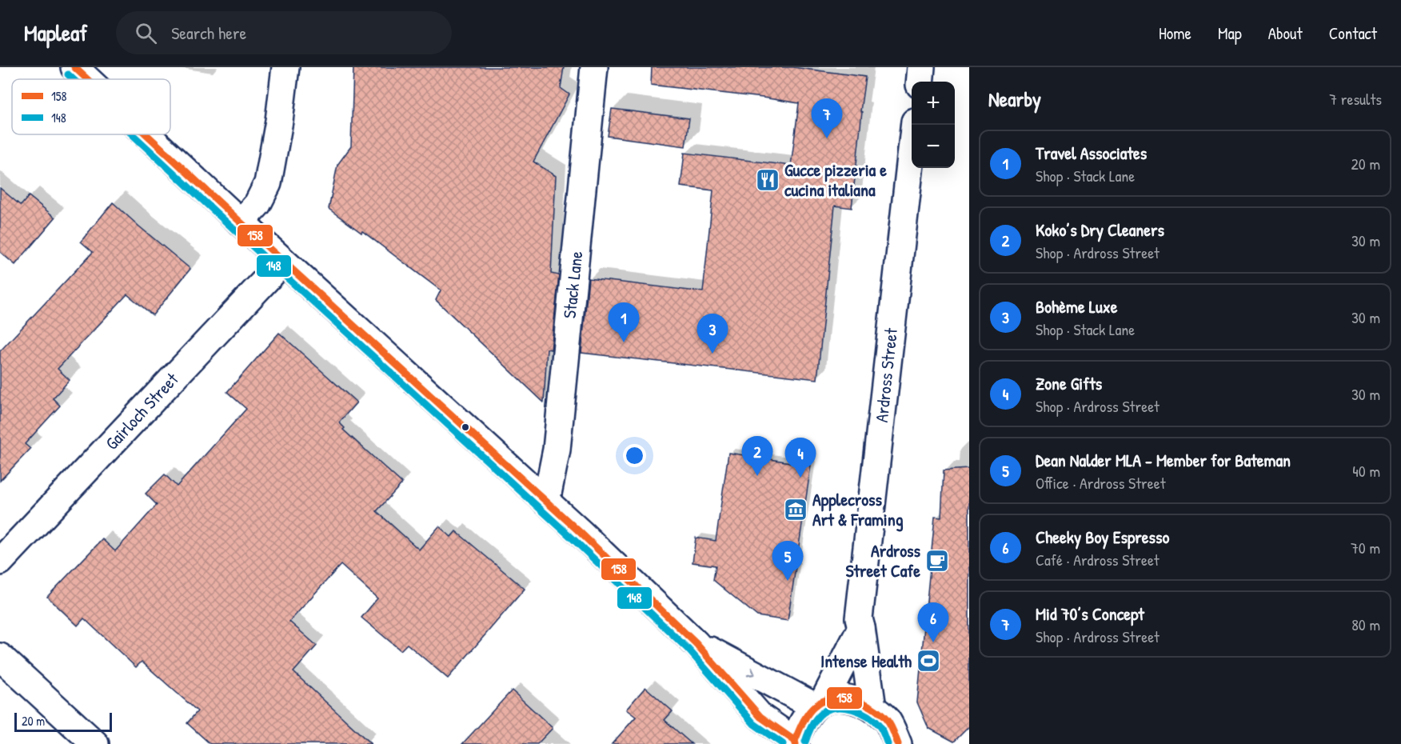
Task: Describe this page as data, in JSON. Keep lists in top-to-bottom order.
{
  "streets": {
    "street": ["Stack Lane", "Ardross Street", "Gairloch Street"]
  },
  "places": {
    "restaurant": ["Gucce pizzeria e cucina italiana"],
    "museum": ["Applecross Art & Framing"],
    "cafe": ["Ardross Street Cafe"],
    "sports": ["Intense Health"]
  },
  "lines": ["transit line 158", "transit line 148"],
  "legend": ["158", "148"],
  "scale_bar": "20 m",
  "page": {
    "header": "Mapleaf",
    "search": "Search here",
    "nav": [
      "Home",
      "Map",
      "About",
      "Contact"
    ],
    "heading": ["Nearby", "7 results"],
    "map_buttons": ["+", "−"],
    "pins": [
      "7",
      "1",
      "3",
      "2",
      "4",
      "5",
      "6"
    ],
    "list": [
      {
        "mark": "1",
        "name": "Travel Associates",
        "note": "Shop · Stack Lane",
        "value": "20 m"
      },
      {
        "mark": "2",
        "name": "Koko’s Dry Cleaners",
        "note": "Shop · Ardross Street",
        "value": "30 m"
      },
      {
        "mark": "3",
        "name": "Bohème Luxe",
        "note": "Shop · Stack Lane",
        "value": "30 m"
      },
      {
        "mark": "4",
        "name": "Zone Gifts",
        "note": "Shop · Ardross Street",
        "value": "30 m"
      },
      {
        "mark": "5",
        "name": "Dean Nalder MLA - Member for Bateman",
        "note": "Office · Ardross Street",
        "value": "40 m"
      },
      {
        "mark": "6",
        "name": "Cheeky Boy Espresso",
        "note": "Café · Ardross Street",
        "value": "70 m"
      },
      {
        "mark": "7",
        "name": "Mid 70’s Concept",
        "note": "Shop · Ardross Street",
        "value": "80 m"
      }
    ],
    "scale": "20 m"
  }
}
